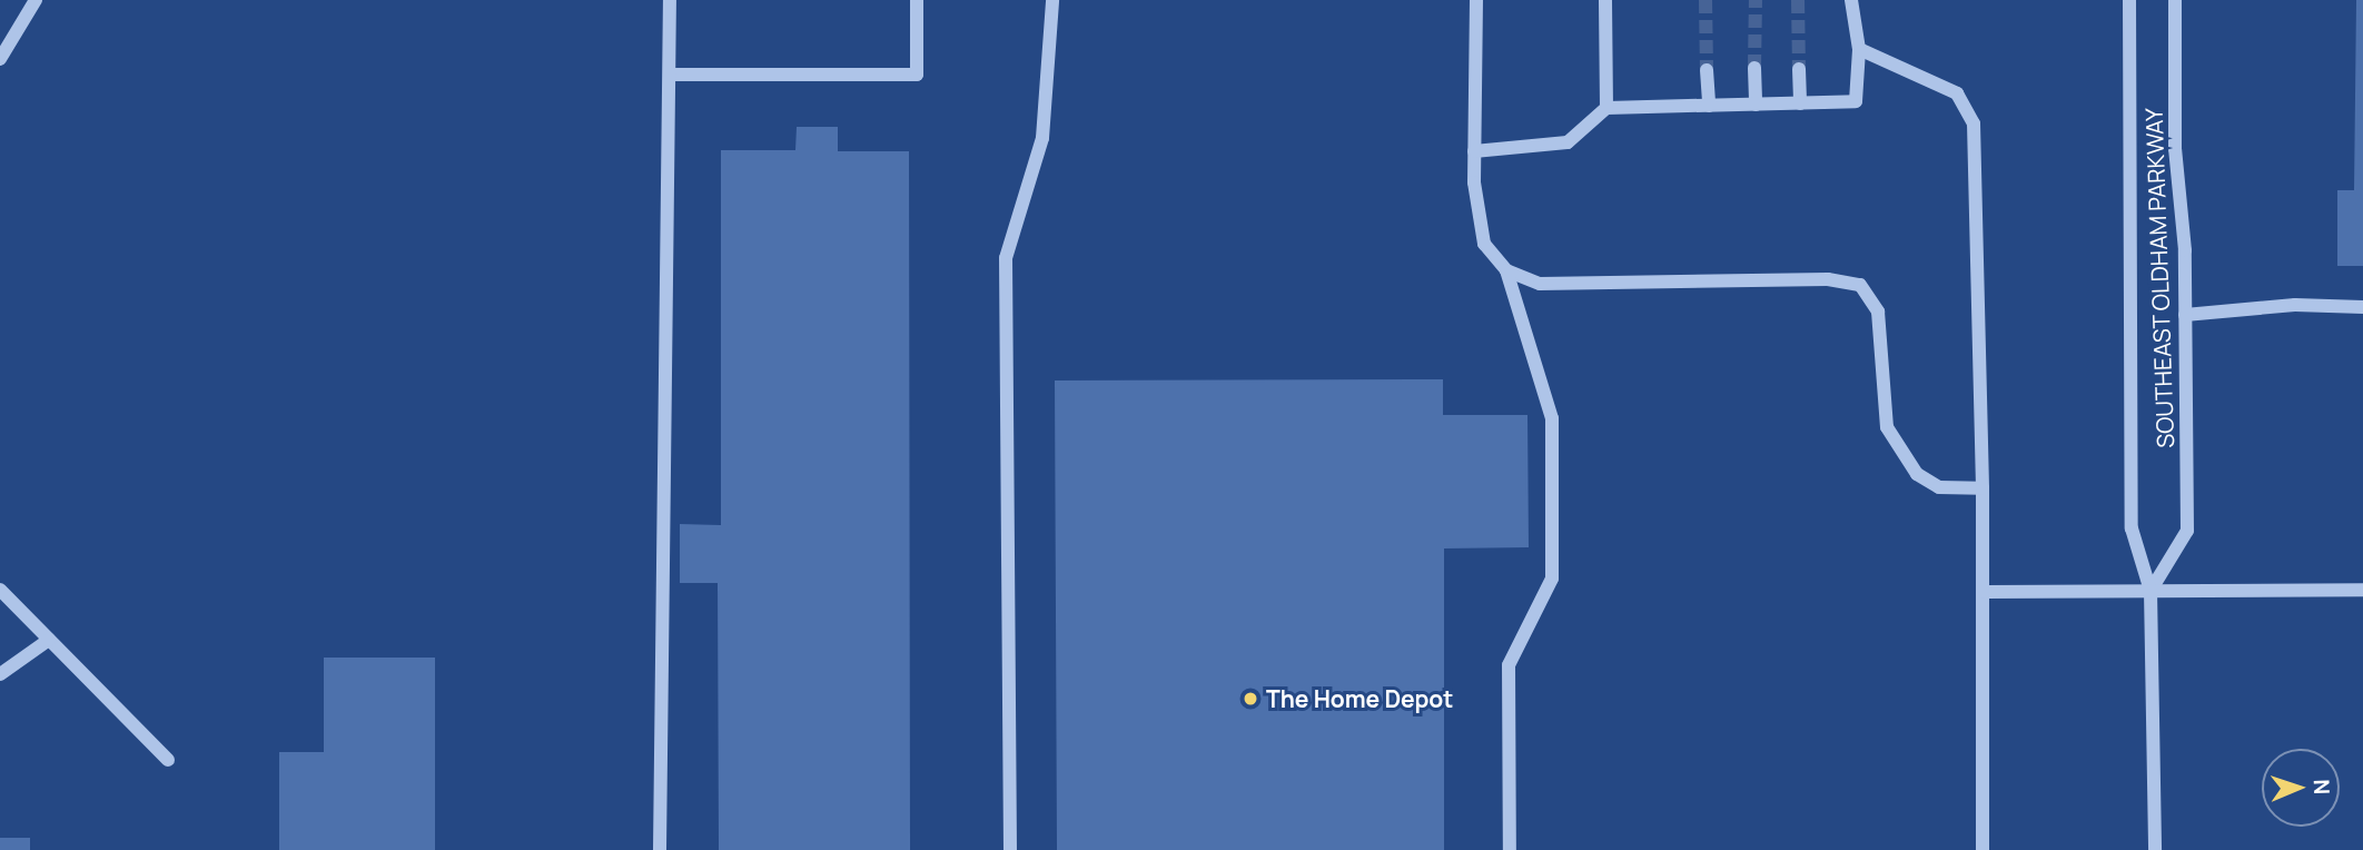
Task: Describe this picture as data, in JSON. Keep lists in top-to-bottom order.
{
  "streets": {
    "street": ["SOUTHEAST OLDHAM PARKWAY"]
  },
  "places": ["The Home Depot"],
  "north": "right"
}
